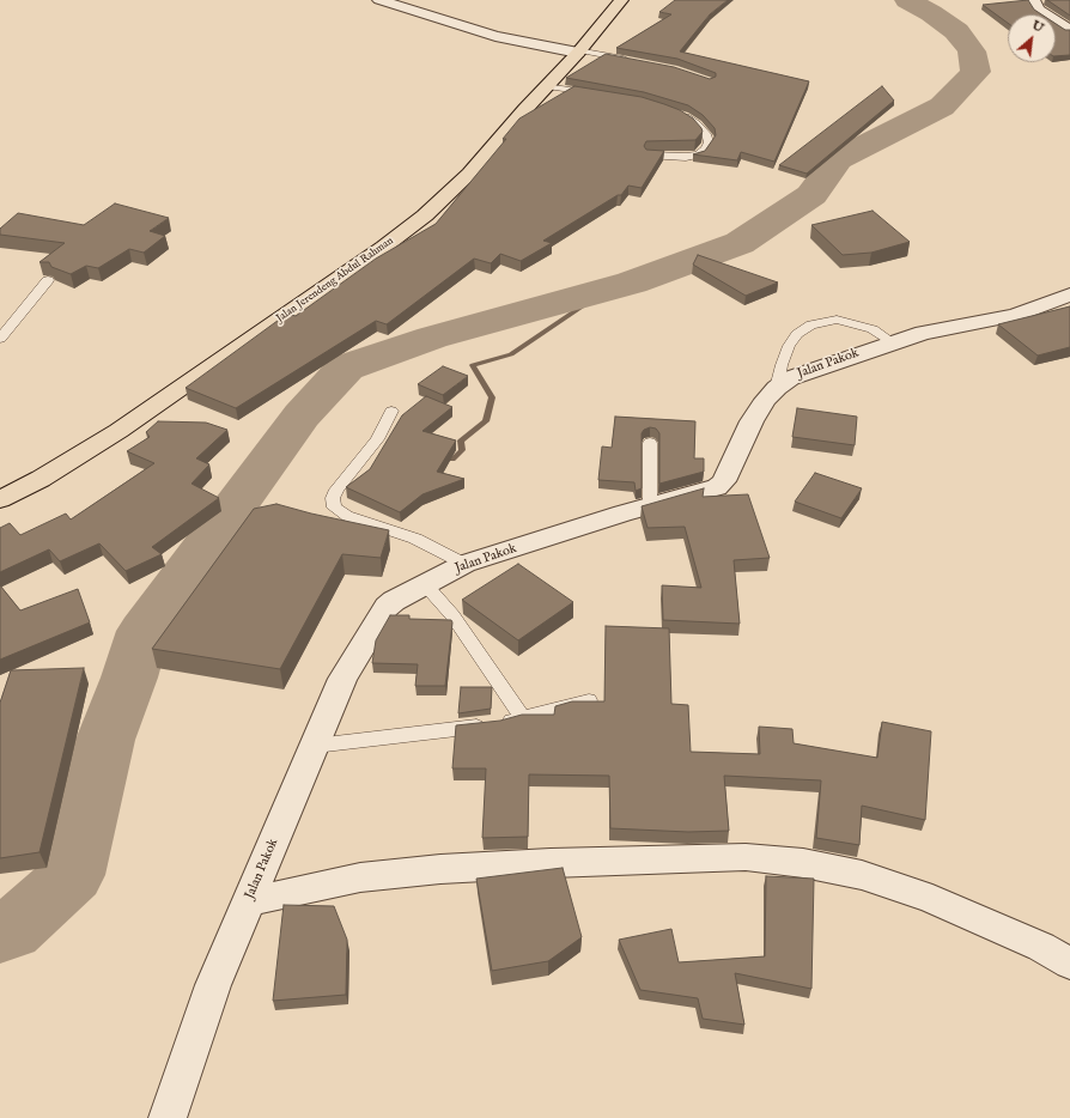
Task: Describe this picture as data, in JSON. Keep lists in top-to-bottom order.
{
  "streets": {
    "highway": ["Jalan Jerendeng Abdul Rahman"],
    "street": ["Jalan Pakok"]
  },
  "north": "top right"
}
